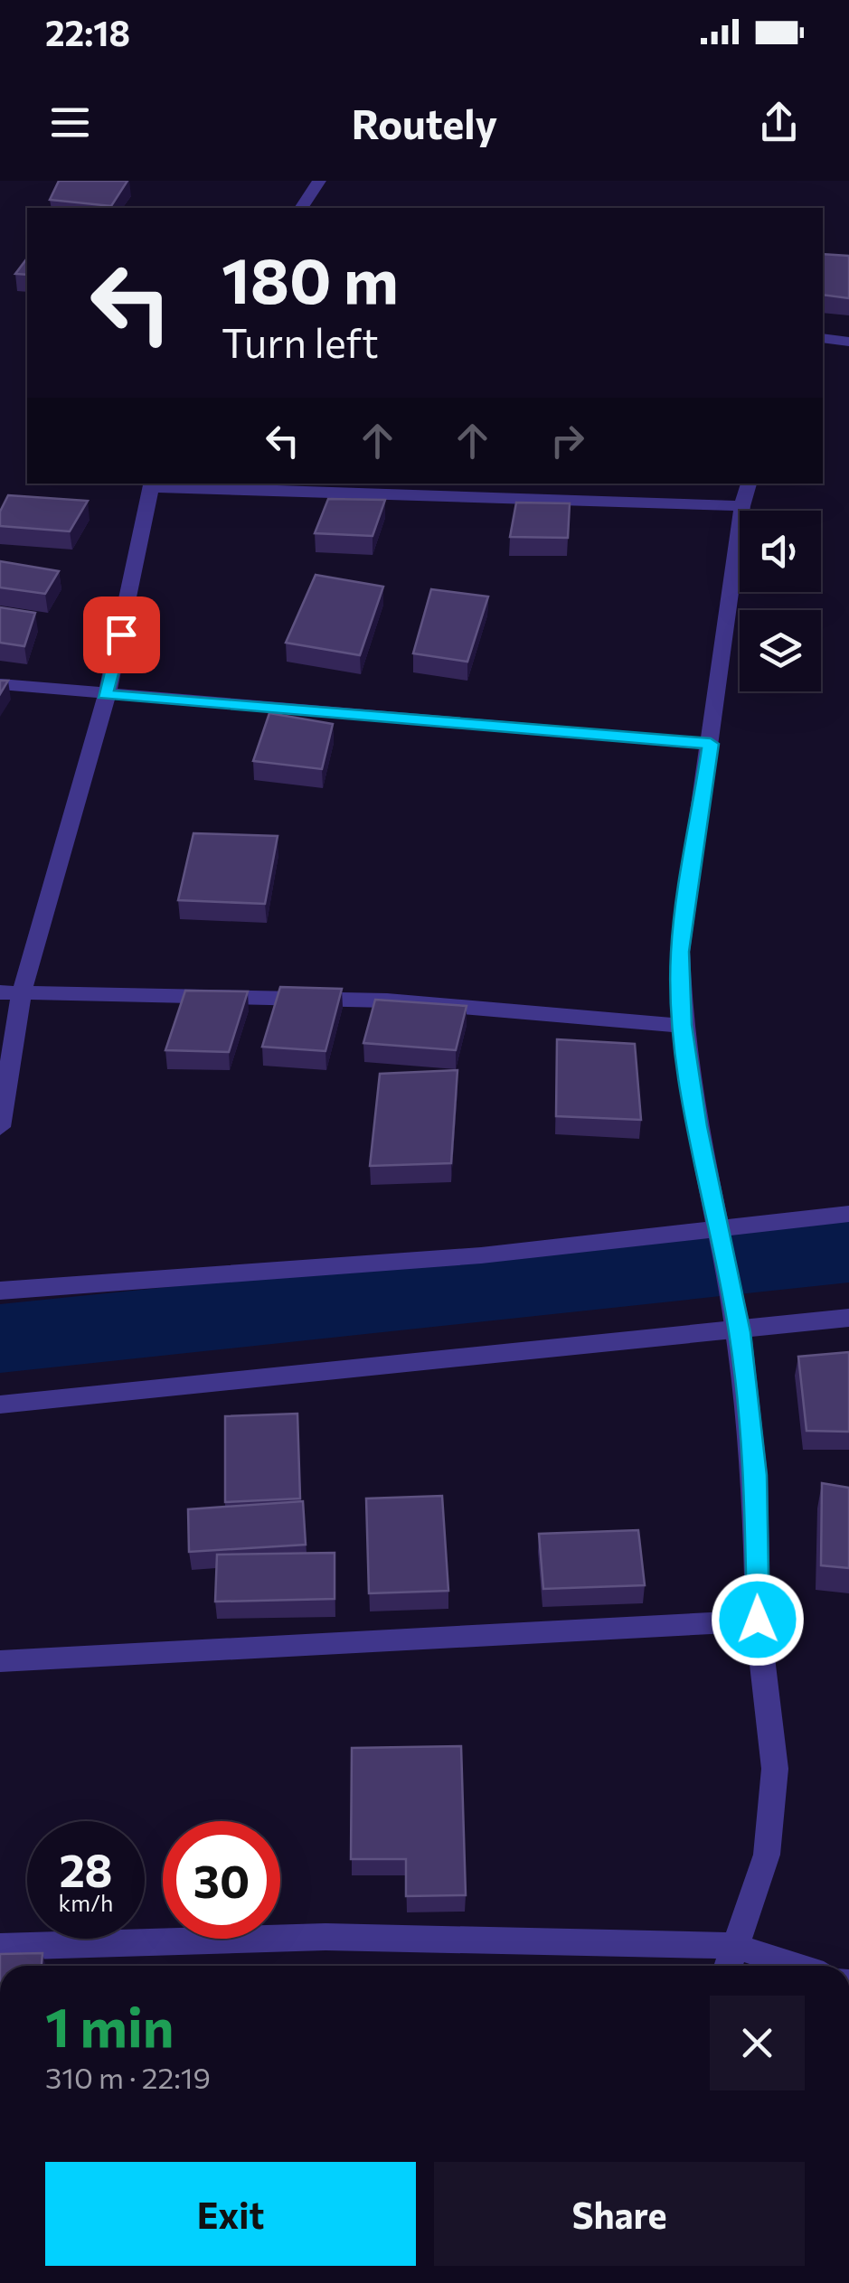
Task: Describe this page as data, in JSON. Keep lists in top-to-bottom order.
{
  "page": {
    "status": "22:18",
    "header": "Routely",
    "turn": ["180 m", "Turn left"],
    "speed": "28 km/h",
    "limit": "30",
    "heading": ["1 min", "310 m · 22:19"],
    "buttons": ["Exit", "Share"]
  }
}
